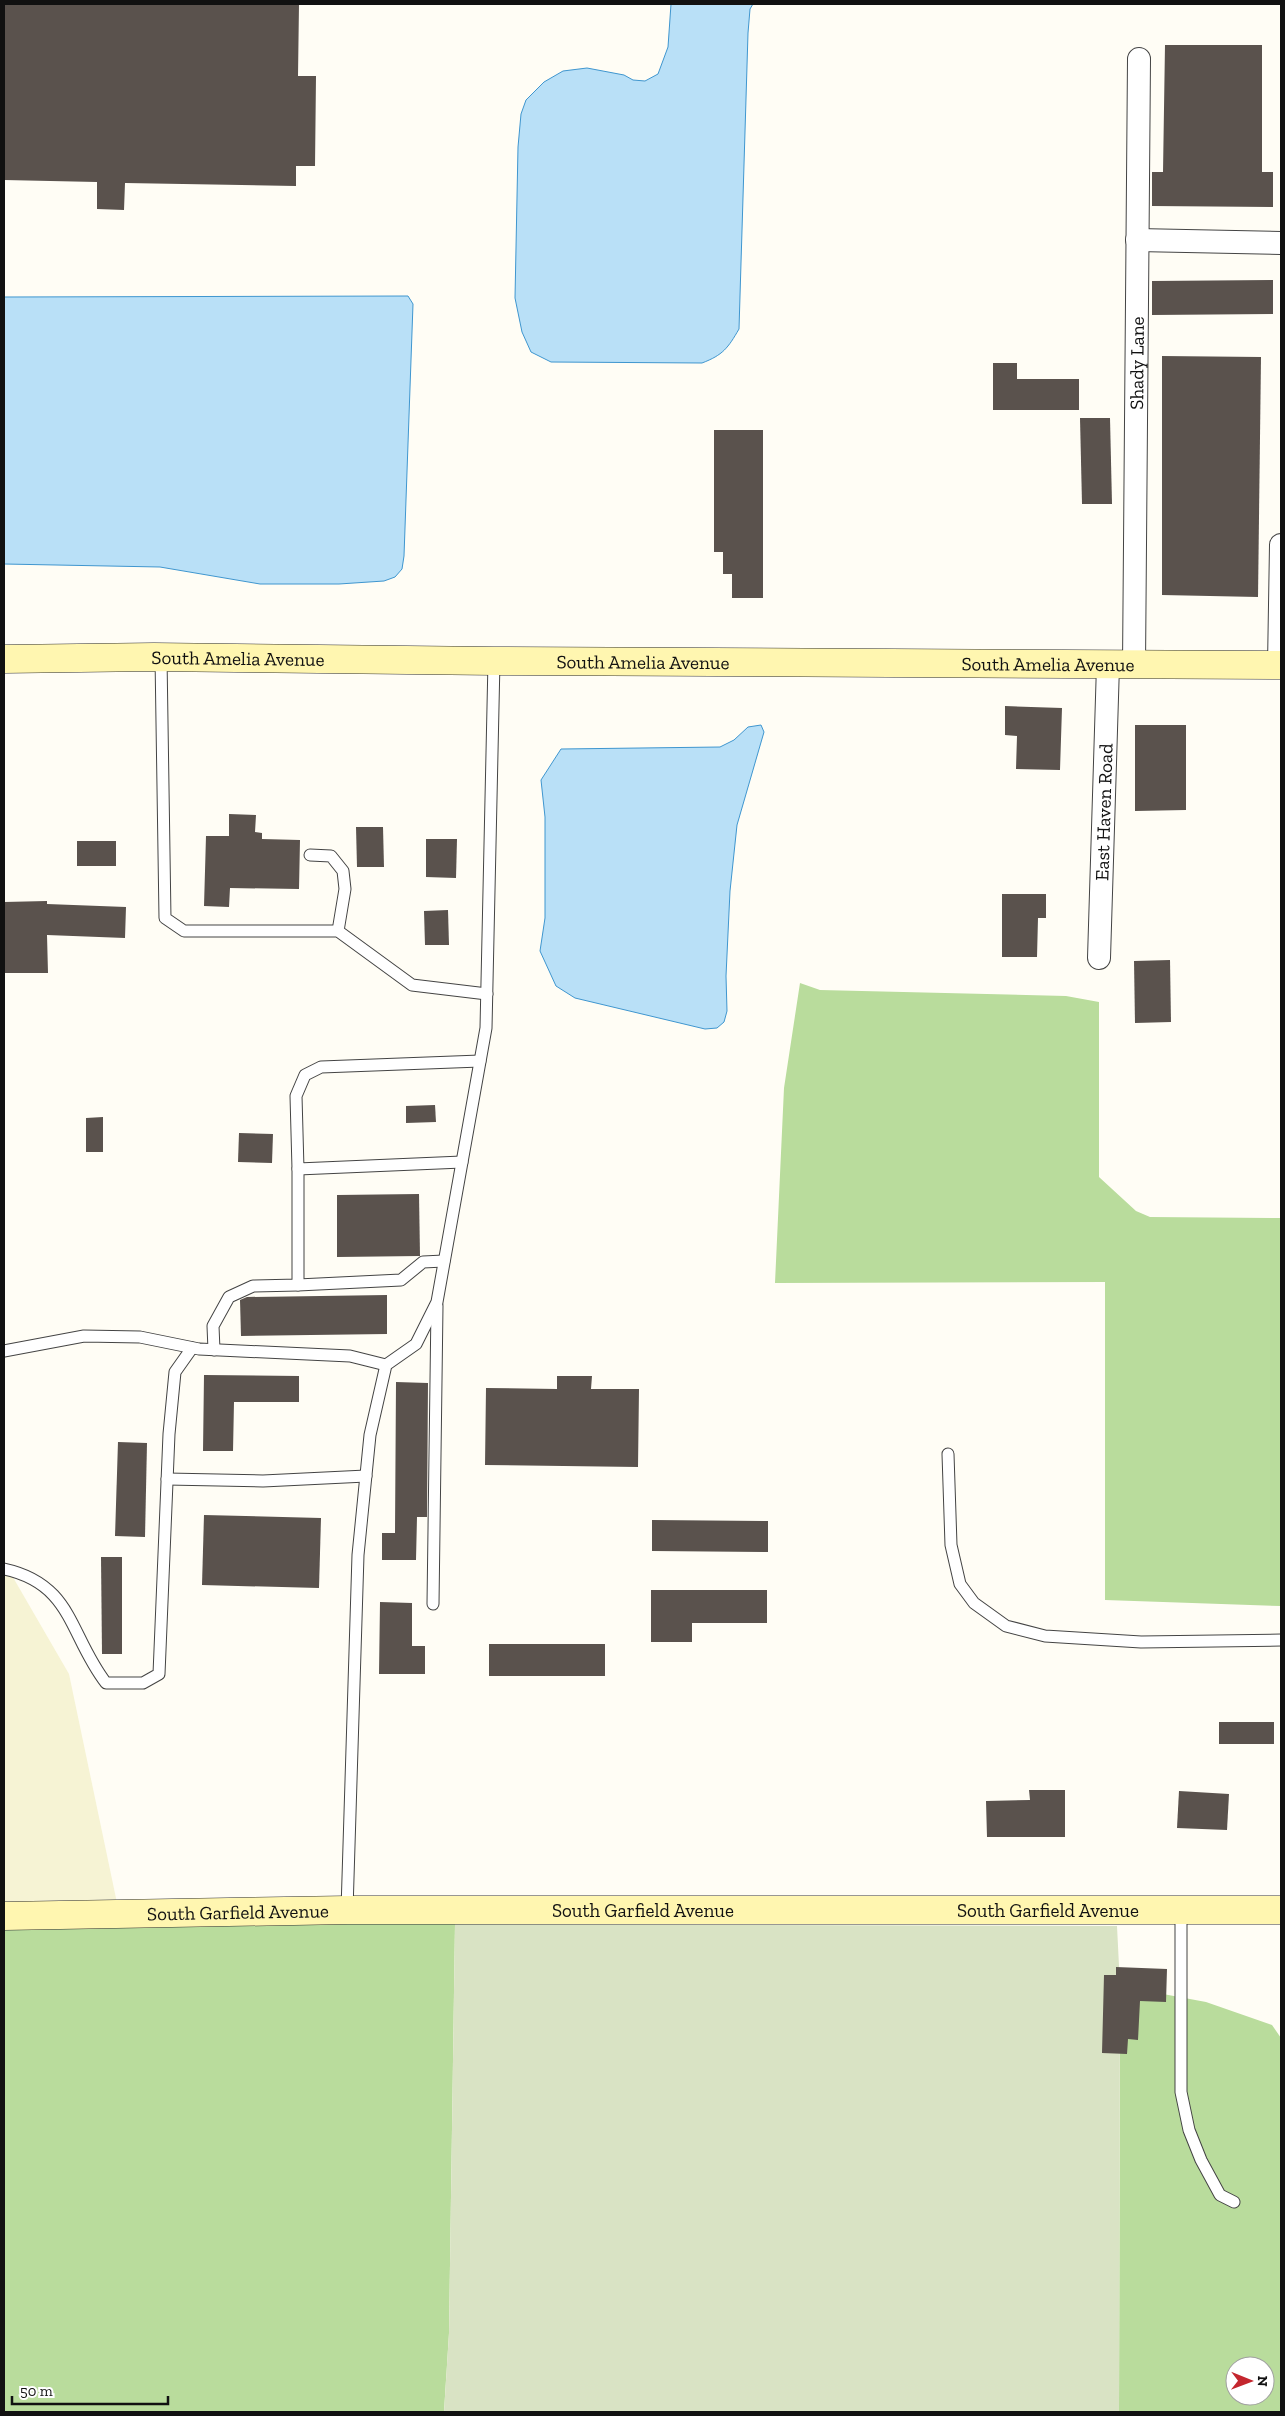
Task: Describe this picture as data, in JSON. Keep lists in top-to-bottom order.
{
  "streets": {
    "street": [
      "Shady Lane",
      "South Amelia Avenue",
      "East Haven Road",
      "South Garfield Avenue"
    ]
  },
  "crossings": [
    ["Shady Lane", "South Amelia Avenue"],
    ["South Amelia Avenue", "East Haven Road"]
  ],
  "scale_bar": "50 m",
  "north": "right"
}
